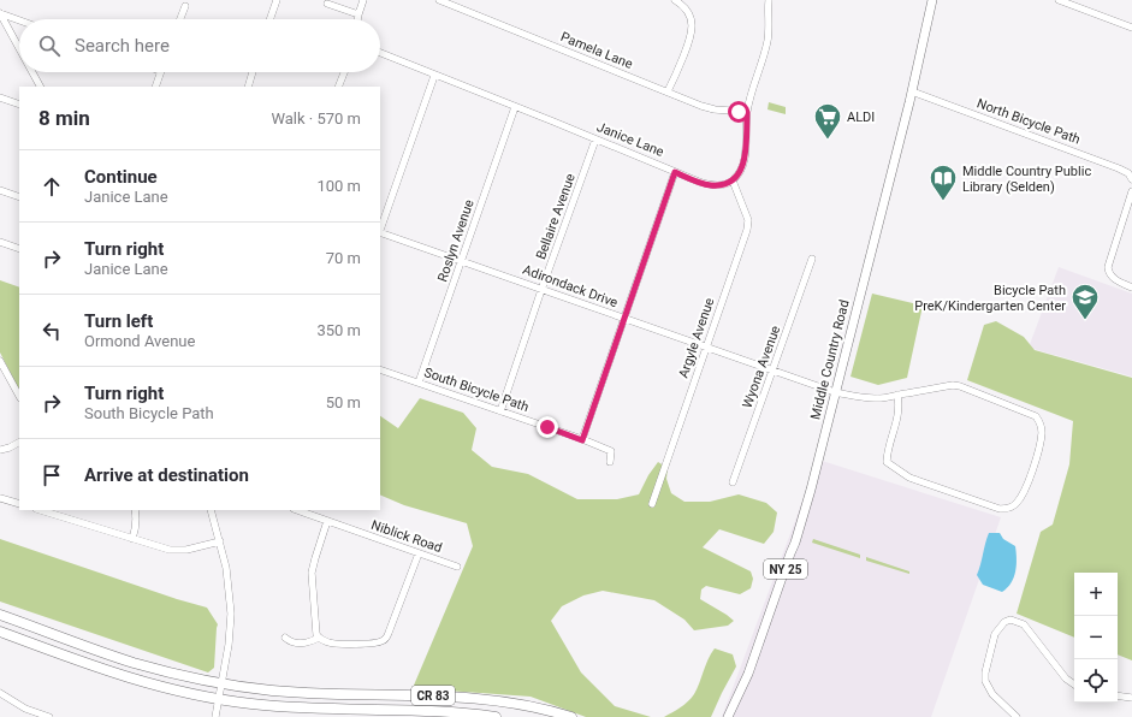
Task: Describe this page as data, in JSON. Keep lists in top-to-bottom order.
{
  "streets": {
    "highway": ["CR 83"],
    "main road": ["Middle Country Road", "NY 25"],
    "street": [
      "Pamela Lane",
      "North Bicycle Path",
      "Janice Lane",
      "Bellaire Avenue",
      "Roslyn Avenue",
      "Adirondack Drive",
      "Argyle Avenue",
      "Wyona Avenue",
      "South Bicycle Path",
      "Niblick Road"
    ]
  },
  "crossings": [
    ["North Bicycle Path", "Middle Country Road"],
    ["Janice Lane", "Bellaire Avenue"],
    ["Janice Lane", "Roslyn Avenue"],
    ["Janice Lane", "Argyle Avenue"],
    ["Bellaire Avenue", "Adirondack Drive"],
    ["Bellaire Avenue", "South Bicycle Path"],
    ["Roslyn Avenue", "Adirondack Drive"],
    ["Roslyn Avenue", "South Bicycle Path"],
    ["Adirondack Drive", "Argyle Avenue"],
    ["Adirondack Drive", "Middle Country Road"],
    ["Adirondack Drive", "Wyona Avenue"]
  ],
  "places": {
    "supermarket": ["ALDI"],
    "library": ["Middle Country Public Library (Selden)"],
    "school or university": ["Bicycle Path PreK/Kindergarten Center"]
  },
  "page": {
    "search": "Search here",
    "heading": ["8 min", "Walk · 570 m"],
    "list": [
      ["Continue", "Janice Lane", "100 m"],
      ["Turn right", "Janice Lane", "70 m"],
      ["Turn left", "Ormond Avenue", "350 m"],
      ["Turn right", "South Bicycle Path", "50 m"],
      "Arrive at destination"
    ],
    "map_buttons": ["+", "−"]
  }
}
